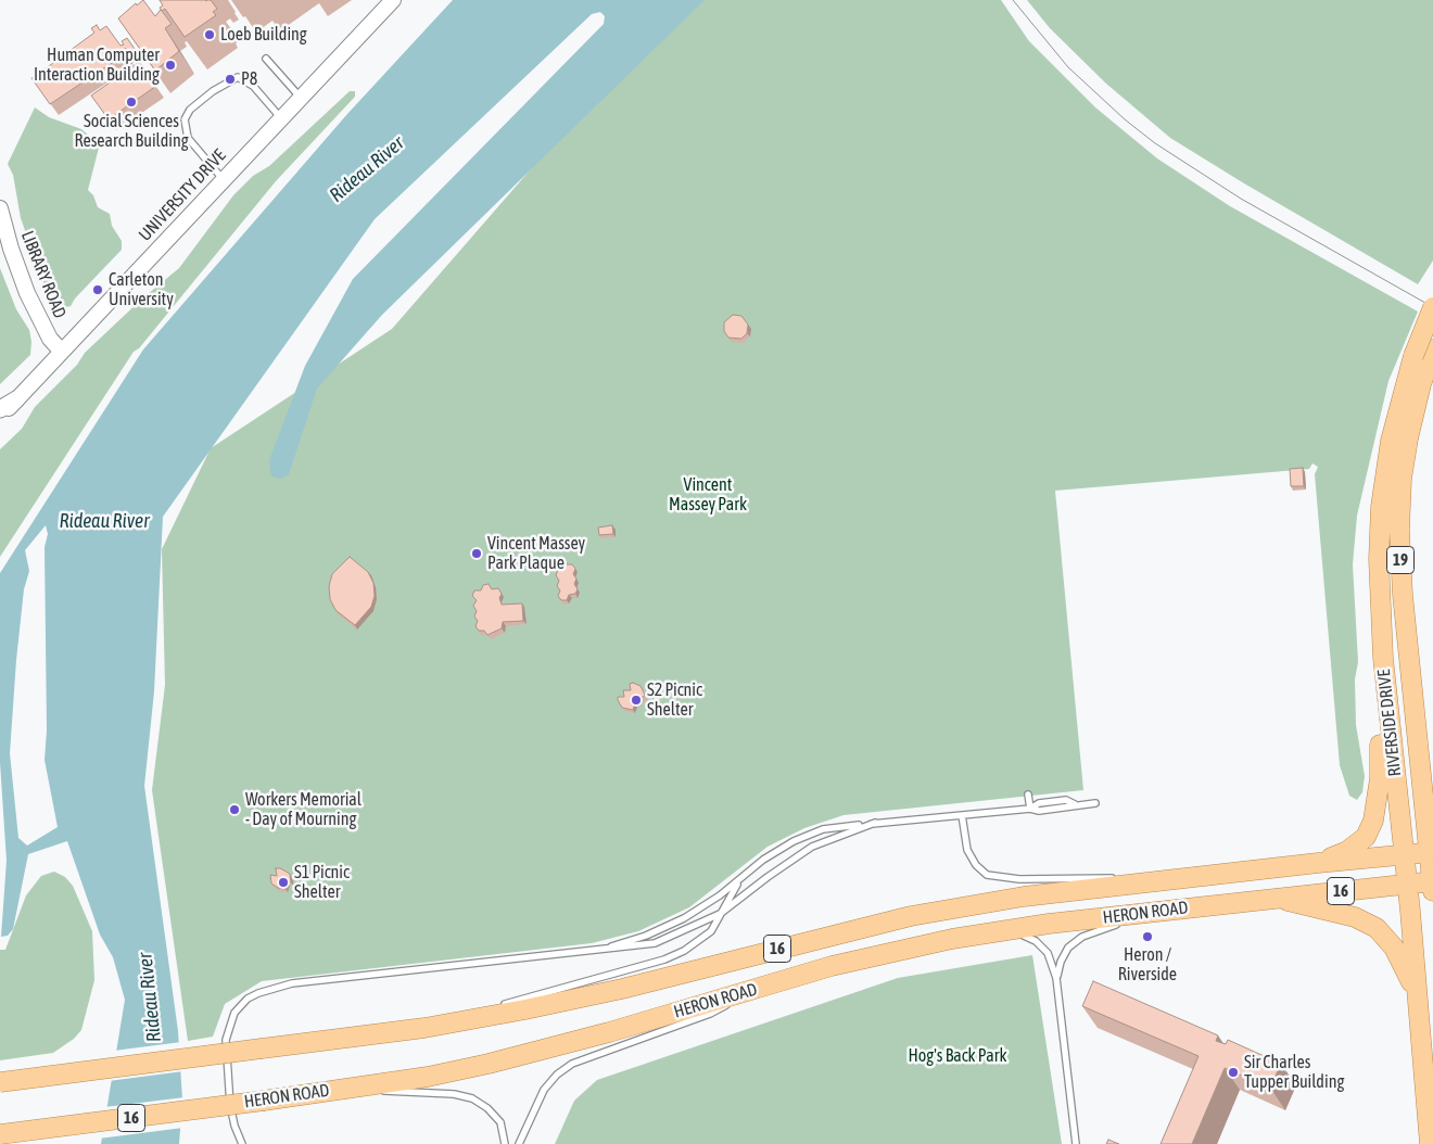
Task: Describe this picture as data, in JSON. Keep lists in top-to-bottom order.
{
  "streets": {
    "main road": [
      "19",
      "RIVERSIDE DRIVE",
      "16",
      "HERON ROAD"
    ],
    "street": ["UNIVERSITY DRIVE", "LIBRARY ROAD"]
  },
  "crossings": [
    ["UNIVERSITY DRIVE", "LIBRARY ROAD"],
    ["RIVERSIDE DRIVE", "HERON ROAD"]
  ],
  "water": ["Rideau River"],
  "parks": ["Vincent Massey Park", "Hog's Back Park"],
  "places": [
    "Loeb Building",
    "Human Computer Interaction Building",
    "P8",
    "Social Sciences Research Building",
    "Carleton University",
    "Vincent Massey Park Plaque",
    "S2 Picnic Shelter",
    "Workers Memorial - Day of Mourning",
    "S1 Picnic Shelter",
    "Heron / Riverside",
    "Sir Charles Tupper Building"
  ]
}
